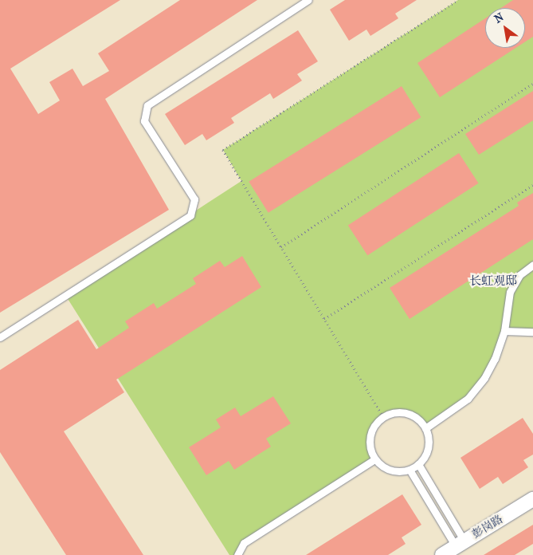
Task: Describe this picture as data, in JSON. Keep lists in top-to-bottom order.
{
  "streets": {
    "street": ["彭岗路"]
  },
  "districts": ["长虹观邸"],
  "north": "top left"
}
